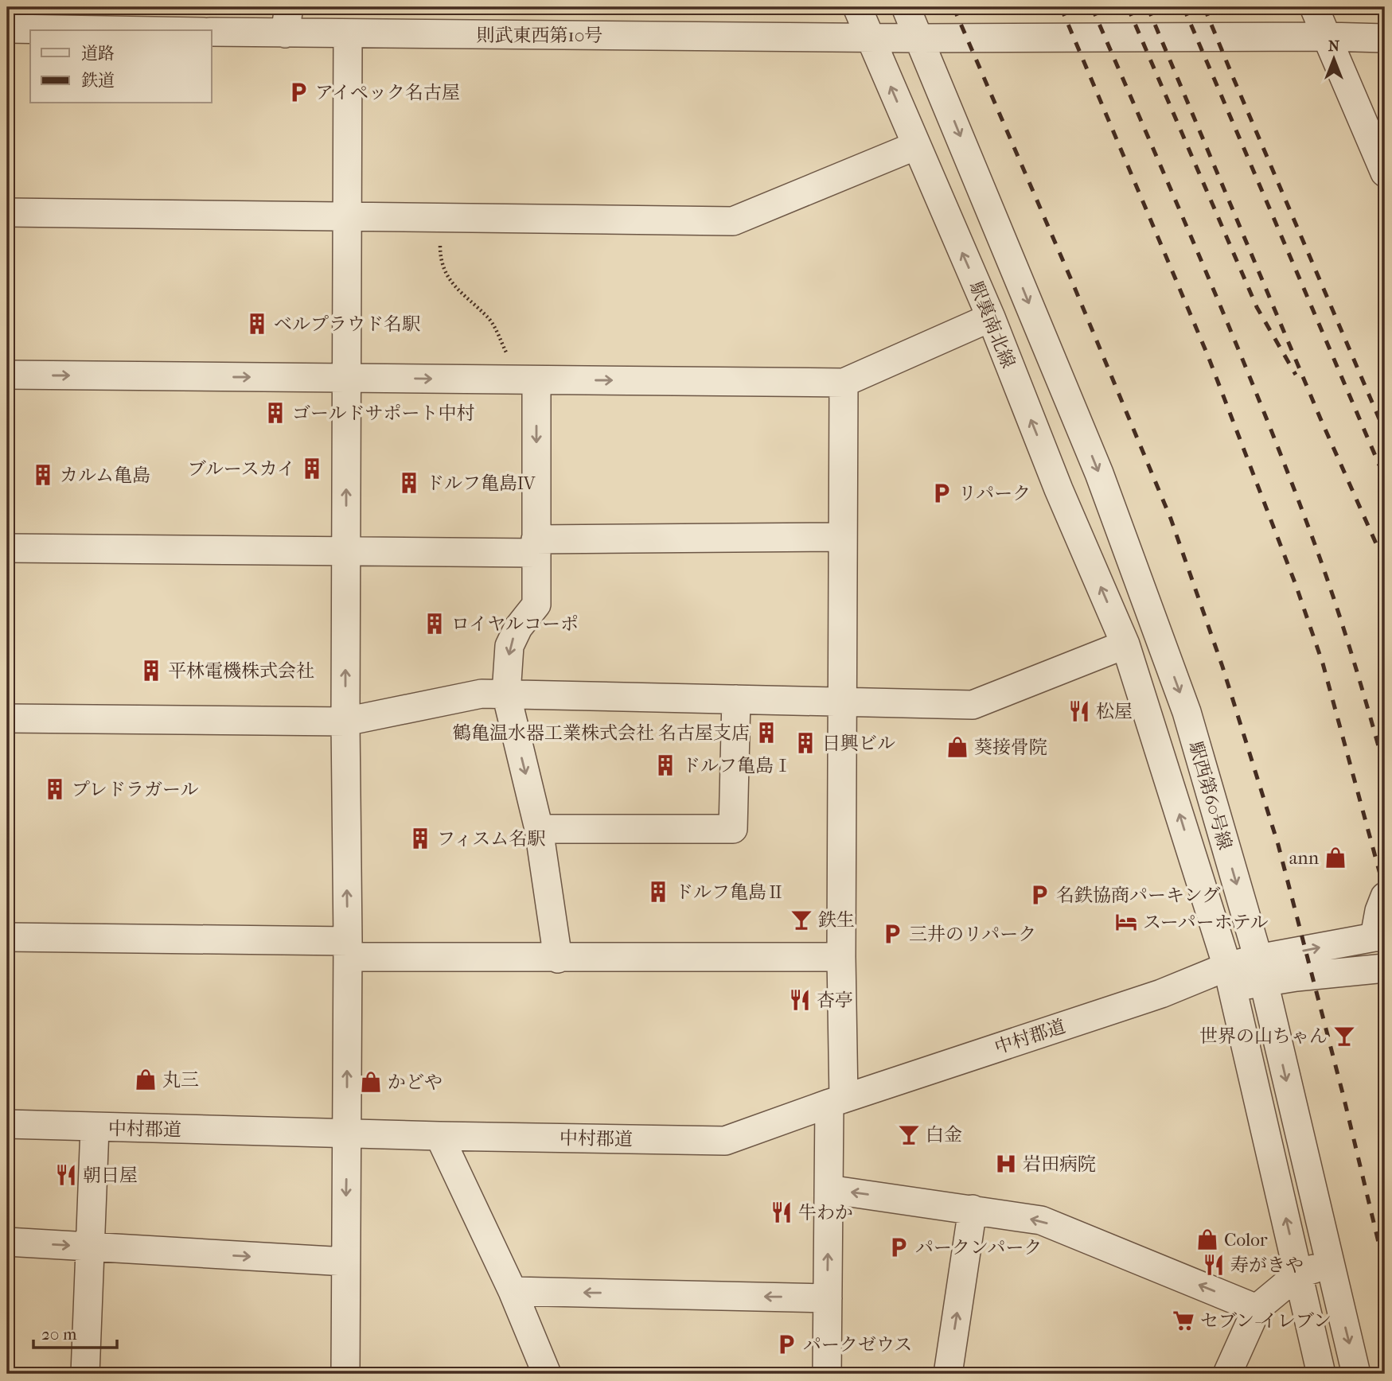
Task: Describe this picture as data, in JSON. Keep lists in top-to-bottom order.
{
  "streets": {
    "street": [
      "則武東西第10号",
      "駅裏南北線",
      "駅西第60号線",
      "中村郡道"
    ]
  },
  "crossings": [
    ["則武東西第10号", "駅裏南北線"],
    ["則武東西第10号", "駅西第60号線"],
    ["駅裏南北線", "駅西第60号線"],
    ["駅西第60号線", "中村郡道"]
  ],
  "places": {
    "parking": [
      "アイペック名古屋",
      "リパーク",
      "名鉄協商パーキング",
      "三井のリパーク",
      "パークンパーク",
      "パークゼウス"
    ],
    "building": [
      "ベルプラウド名駅",
      "ゴールドサポート中村",
      "ブルースカイ",
      "カルム亀島",
      "ドルフ亀島Ⅳ",
      "ロイヤルコーポ",
      "平林電機株式会社",
      "鶴亀温水器工業株式会社 名古屋支店",
      "日興ビル",
      "ドルフ亀島Ⅰ",
      "プレドラガール",
      "フィスム名駅",
      "ドルフ亀島Ⅱ"
    ],
    "restaurant": [
      "松屋",
      "杏亭",
      "朝日屋",
      "牛わか",
      "寿がきや"
    ],
    "shop": [
      "葵接骨院",
      "ann",
      "丸三",
      "かどや",
      "Color"
    ],
    "bar": ["鉄生", "世界の山ちゃん", "白金"],
    "hotel": ["スーパーホテル"],
    "hospital": ["岩田病院"],
    "supermarket": ["セブン-イレブン"]
  },
  "legend": ["道路", "鉄道"],
  "scale_bar": "20 m",
  "north": "top"
}
